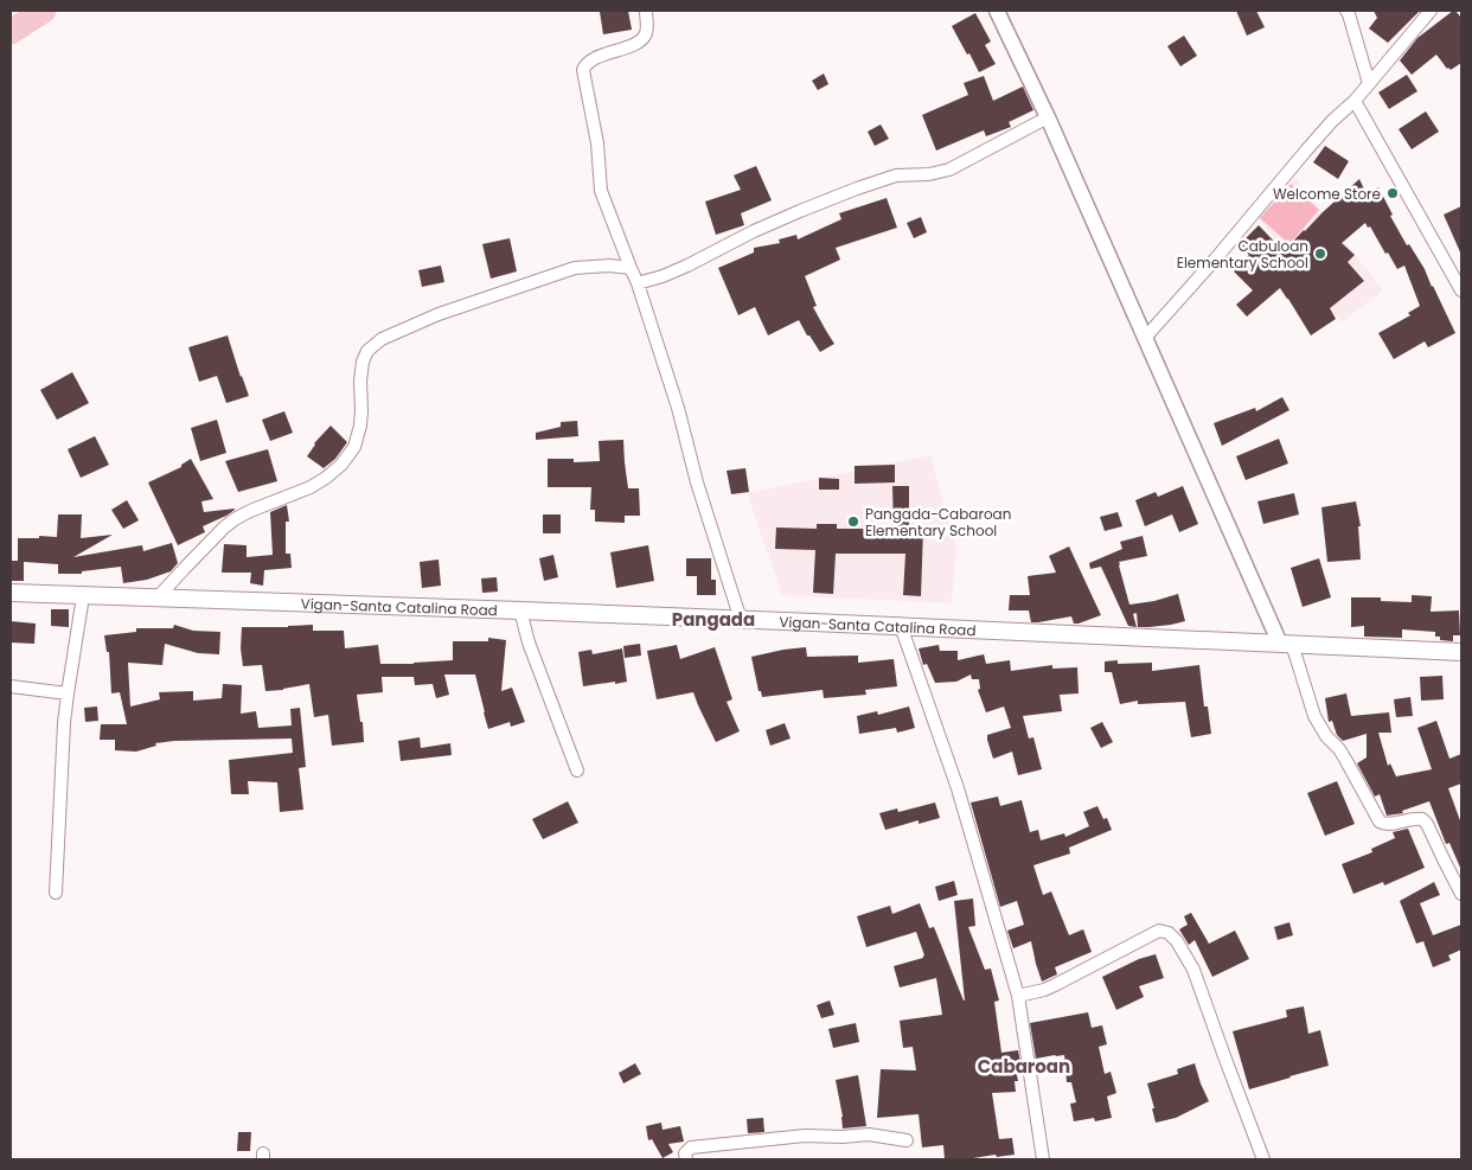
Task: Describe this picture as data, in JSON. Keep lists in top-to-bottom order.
{
  "streets": {
    "main road": ["Vigan-Santa Catalina Road"]
  },
  "districts": ["Pangada", "Cabaroan"],
  "places": ["Welcome Store", "Cabuloan Elementary School", "Pangada-Cabaroan Elementary School"]
}
